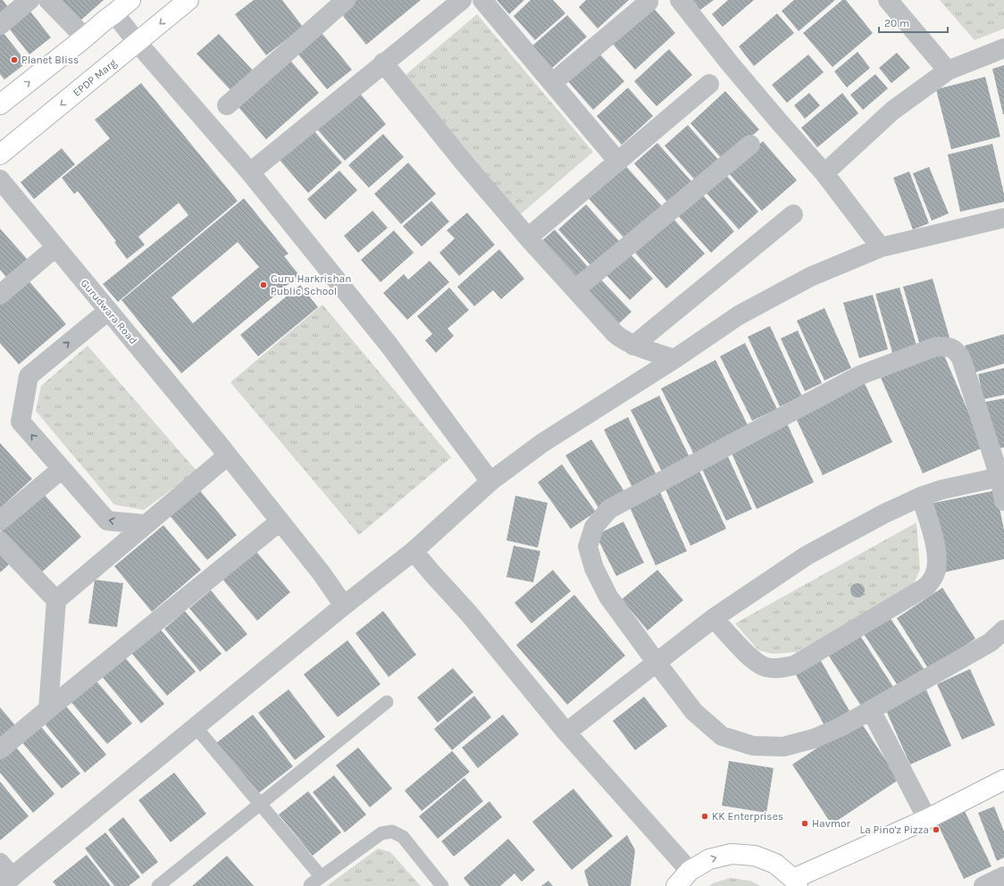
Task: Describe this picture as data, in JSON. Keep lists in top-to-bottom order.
{
  "streets": {
    "main road": ["EPDP Marg"],
    "street": ["Gurudwara Road"]
  },
  "places": [
    "Planet Bliss",
    "Guru Harkrishan Public School",
    "KK Enterprises",
    "Havmor",
    "La Pino'z Pizza"
  ],
  "scale_bar": "20 m"
}
